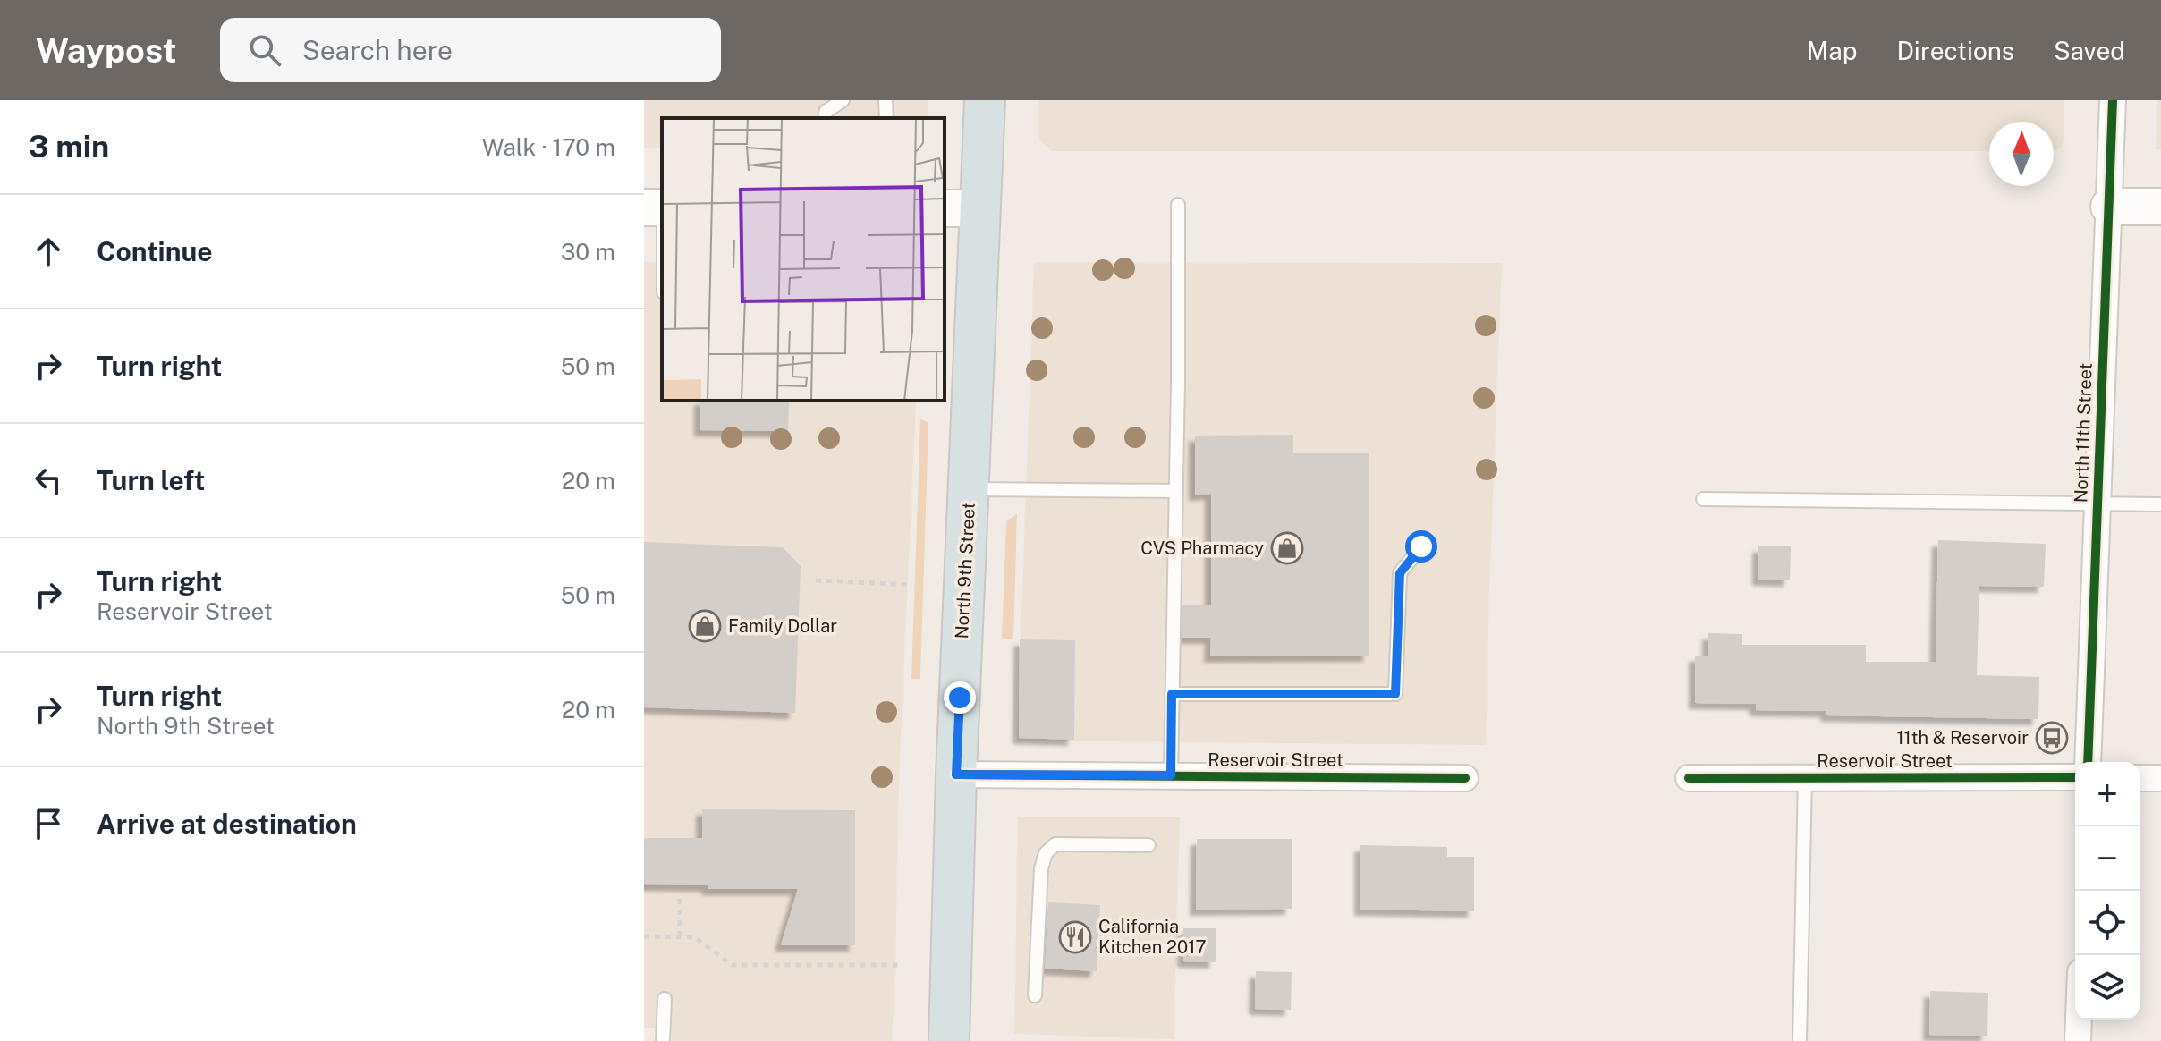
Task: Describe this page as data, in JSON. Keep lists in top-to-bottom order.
{
  "streets": {
    "main road": ["North 9th Street"],
    "street": ["North 11th Street", "Reservoir Street"]
  },
  "crossings": [
    ["North 9th Street", "Reservoir Street"]
  ],
  "places": {
    "shop": ["CVS Pharmacy", "Family Dollar"],
    "bus stop": ["11th & Reservoir"],
    "restaurant": ["California Kitchen 2017"]
  },
  "north": "top",
  "page": {
    "header": "Waypost",
    "search": "Search here",
    "nav": ["Map", "Directions", "Saved"],
    "heading": ["3 min", "Walk · 170 m"],
    "list": [
      ["Continue", "30 m"],
      ["Turn right", "50 m"],
      ["Turn left", "20 m"],
      ["Turn right", "Reservoir Street", "50 m"],
      ["Turn right", "North 9th Street", "20 m"],
      "Arrive at destination"
    ],
    "map_buttons": ["+", "−"]
  }
}
